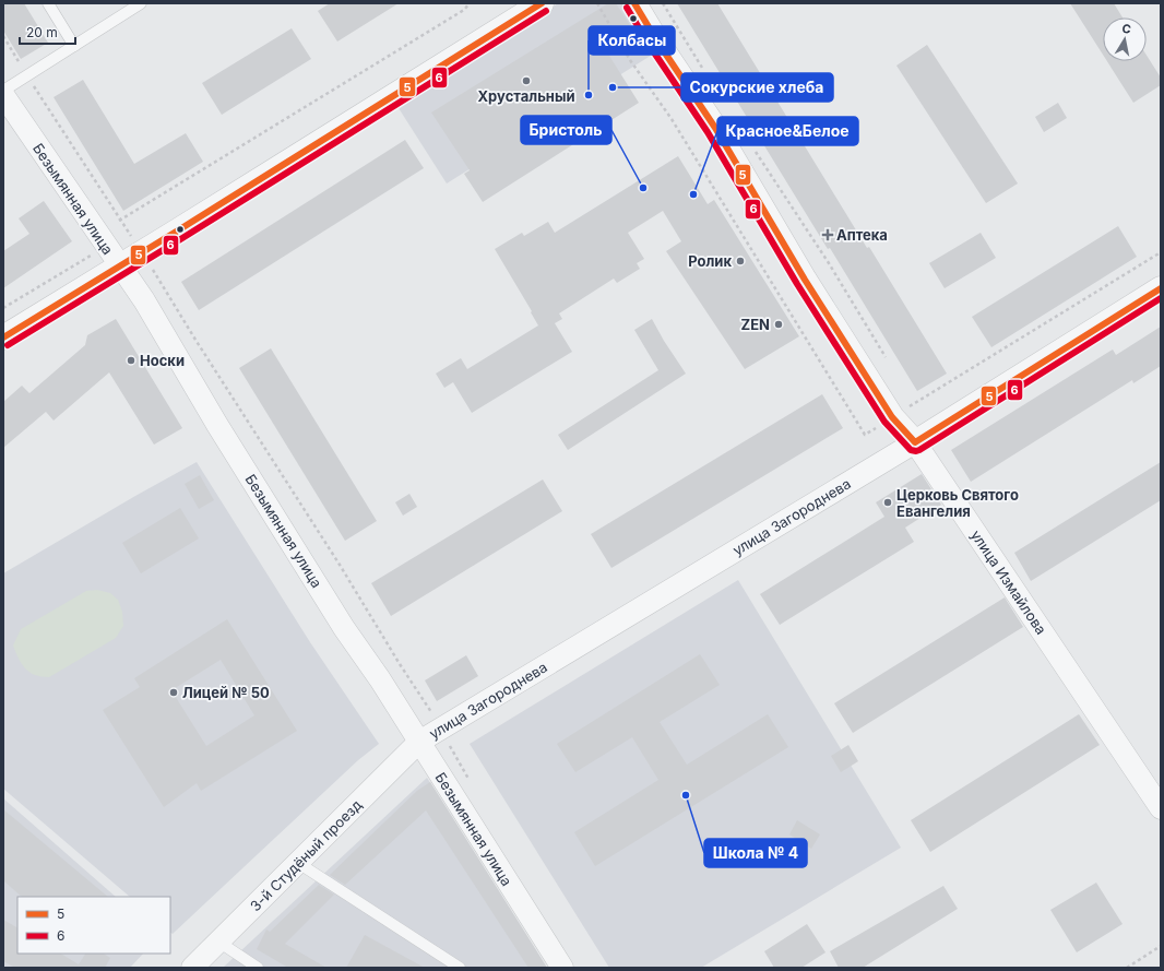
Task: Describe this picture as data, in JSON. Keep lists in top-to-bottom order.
{
  "streets": {
    "street": [
      "Безымянная улица",
      "улица Загороднева",
      "улица Измайлова",
      "3-й Студёный проезд"
    ]
  },
  "crossings": [
    ["Безымянная улица", "улица Загороднева"],
    ["Безымянная улица", "3-й Студёный проезд"],
    ["улица Загороднева", "улица Измайлова"],
    ["улица Загороднева", "3-й Студёный проезд"]
  ],
  "places": {
    "other": [
      "Хрустальный",
      "Сокурские хлеба",
      "Колбасы",
      "Бристоль",
      "Красное&Белое",
      "Ролик",
      "ZEN",
      "Носки",
      "Церковь Святого Евангелия",
      "Лицей № 50",
      "Школа № 4"
    ],
    "health": ["Аптека"]
  },
  "lines": ["transit line 5", "transit line 6"],
  "legend": ["5", "6"],
  "scale_bar": "20 m",
  "north": "top"
}
